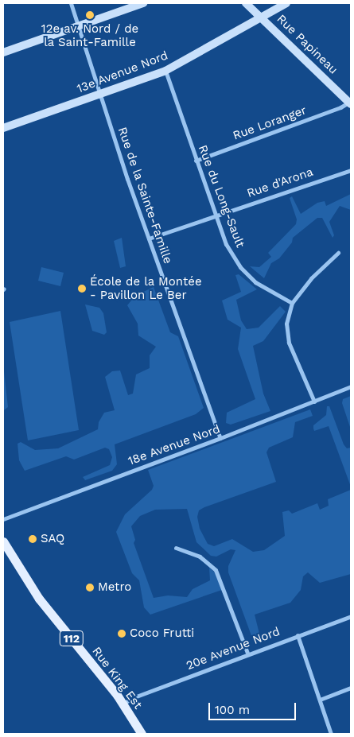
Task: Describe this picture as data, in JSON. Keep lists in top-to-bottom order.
{
  "streets": {
    "main road": [
      "Rue Papineau",
      "13e Avenue Nord",
      "112",
      "Rue King Est"
    ],
    "street": [
      "Rue Loranger",
      "Rue d'Arona",
      "Rue de la Sainte-Famille",
      "Rue du Long-Sault",
      "18e Avenue Nord",
      "20e Avenue Nord"
    ]
  },
  "crossings": [
    ["Rue Papineau", "13e Avenue Nord"],
    ["Rue Papineau", "Rue Loranger"],
    ["13e Avenue Nord", "Rue de la Sainte-Famille"],
    ["13e Avenue Nord", "Rue du Long-Sault"],
    ["Rue Loranger", "Rue du Long-Sault"],
    ["Rue d'Arona", "Rue de la Sainte-Famille"],
    ["Rue d'Arona", "Rue du Long-Sault"],
    ["Rue de la Sainte-Famille", "18e Avenue Nord"],
    ["20e Avenue Nord", "Rue King Est"]
  ],
  "places": [
    "12e av. Nord / de la Saint-Famille",
    "École de la Montée - Pavillon Le Ber",
    "SAQ",
    "Metro",
    "Coco Frutti"
  ],
  "scale_bar": "100 m"
}
